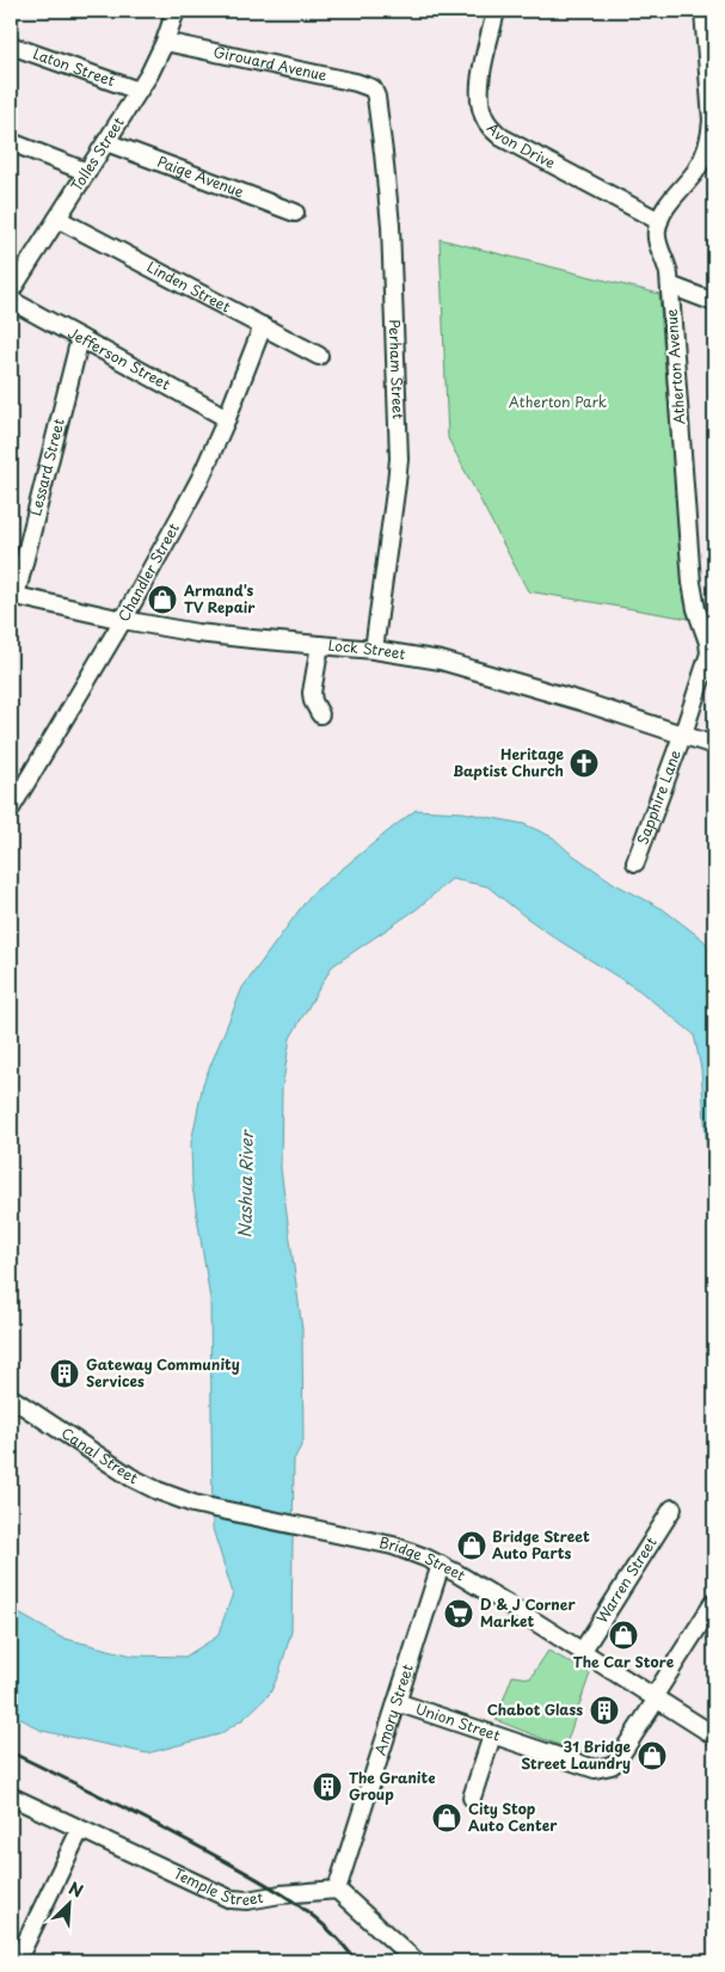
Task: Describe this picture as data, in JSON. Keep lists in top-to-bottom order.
{
  "streets": {
    "street": [
      "Girouard Avenue",
      "Laton Street",
      "Avon Drive",
      "Tolles Street",
      "Paige Avenue",
      "Linden Street",
      "Jefferson Street",
      "Atherton Avenue",
      "Perham Street",
      "Lessard Street",
      "Chandler Street",
      "Lock Street",
      "Sapphire Lane",
      "Canal Street",
      "Bridge Street",
      "Warren Street",
      "Amory Street",
      "Union Street",
      "Temple Street"
    ]
  },
  "crossings": [
    ["Girouard Avenue", "Tolles Street"],
    ["Girouard Avenue", "Perham Street"],
    ["Laton Street", "Tolles Street"],
    ["Avon Drive", "Atherton Avenue"],
    ["Tolles Street", "Paige Avenue"],
    ["Tolles Street", "Linden Street"],
    ["Linden Street", "Chandler Street"],
    ["Jefferson Street", "Lessard Street"],
    ["Jefferson Street", "Chandler Street"],
    ["Atherton Avenue", "Lock Street"],
    ["Atherton Avenue", "Sapphire Lane"],
    ["Perham Street", "Lock Street"],
    ["Lessard Street", "Lock Street"],
    ["Chandler Street", "Lock Street"],
    ["Lock Street", "Sapphire Lane"],
    ["Canal Street", "Bridge Street"],
    ["Bridge Street", "Warren Street"],
    ["Bridge Street", "Amory Street"],
    ["Bridge Street", "Union Street"],
    ["Amory Street", "Union Street"],
    ["Amory Street", "Temple Street"]
  ],
  "water": ["Nashua River"],
  "parks": ["Atherton Park"],
  "places": {
    "shop": [
      "Armand's TV Repair",
      "Bridge Street Auto Parts",
      "The Car Store",
      "31 Bridge Street Laundry",
      "City Stop Auto Center"
    ],
    "church": ["Heritage Baptist Church"],
    "building": ["Gateway Community Services", "Chabot Glass", "The Granite Group"],
    "supermarket": ["D & J Corner Market"]
  },
  "north": "top right"
}
